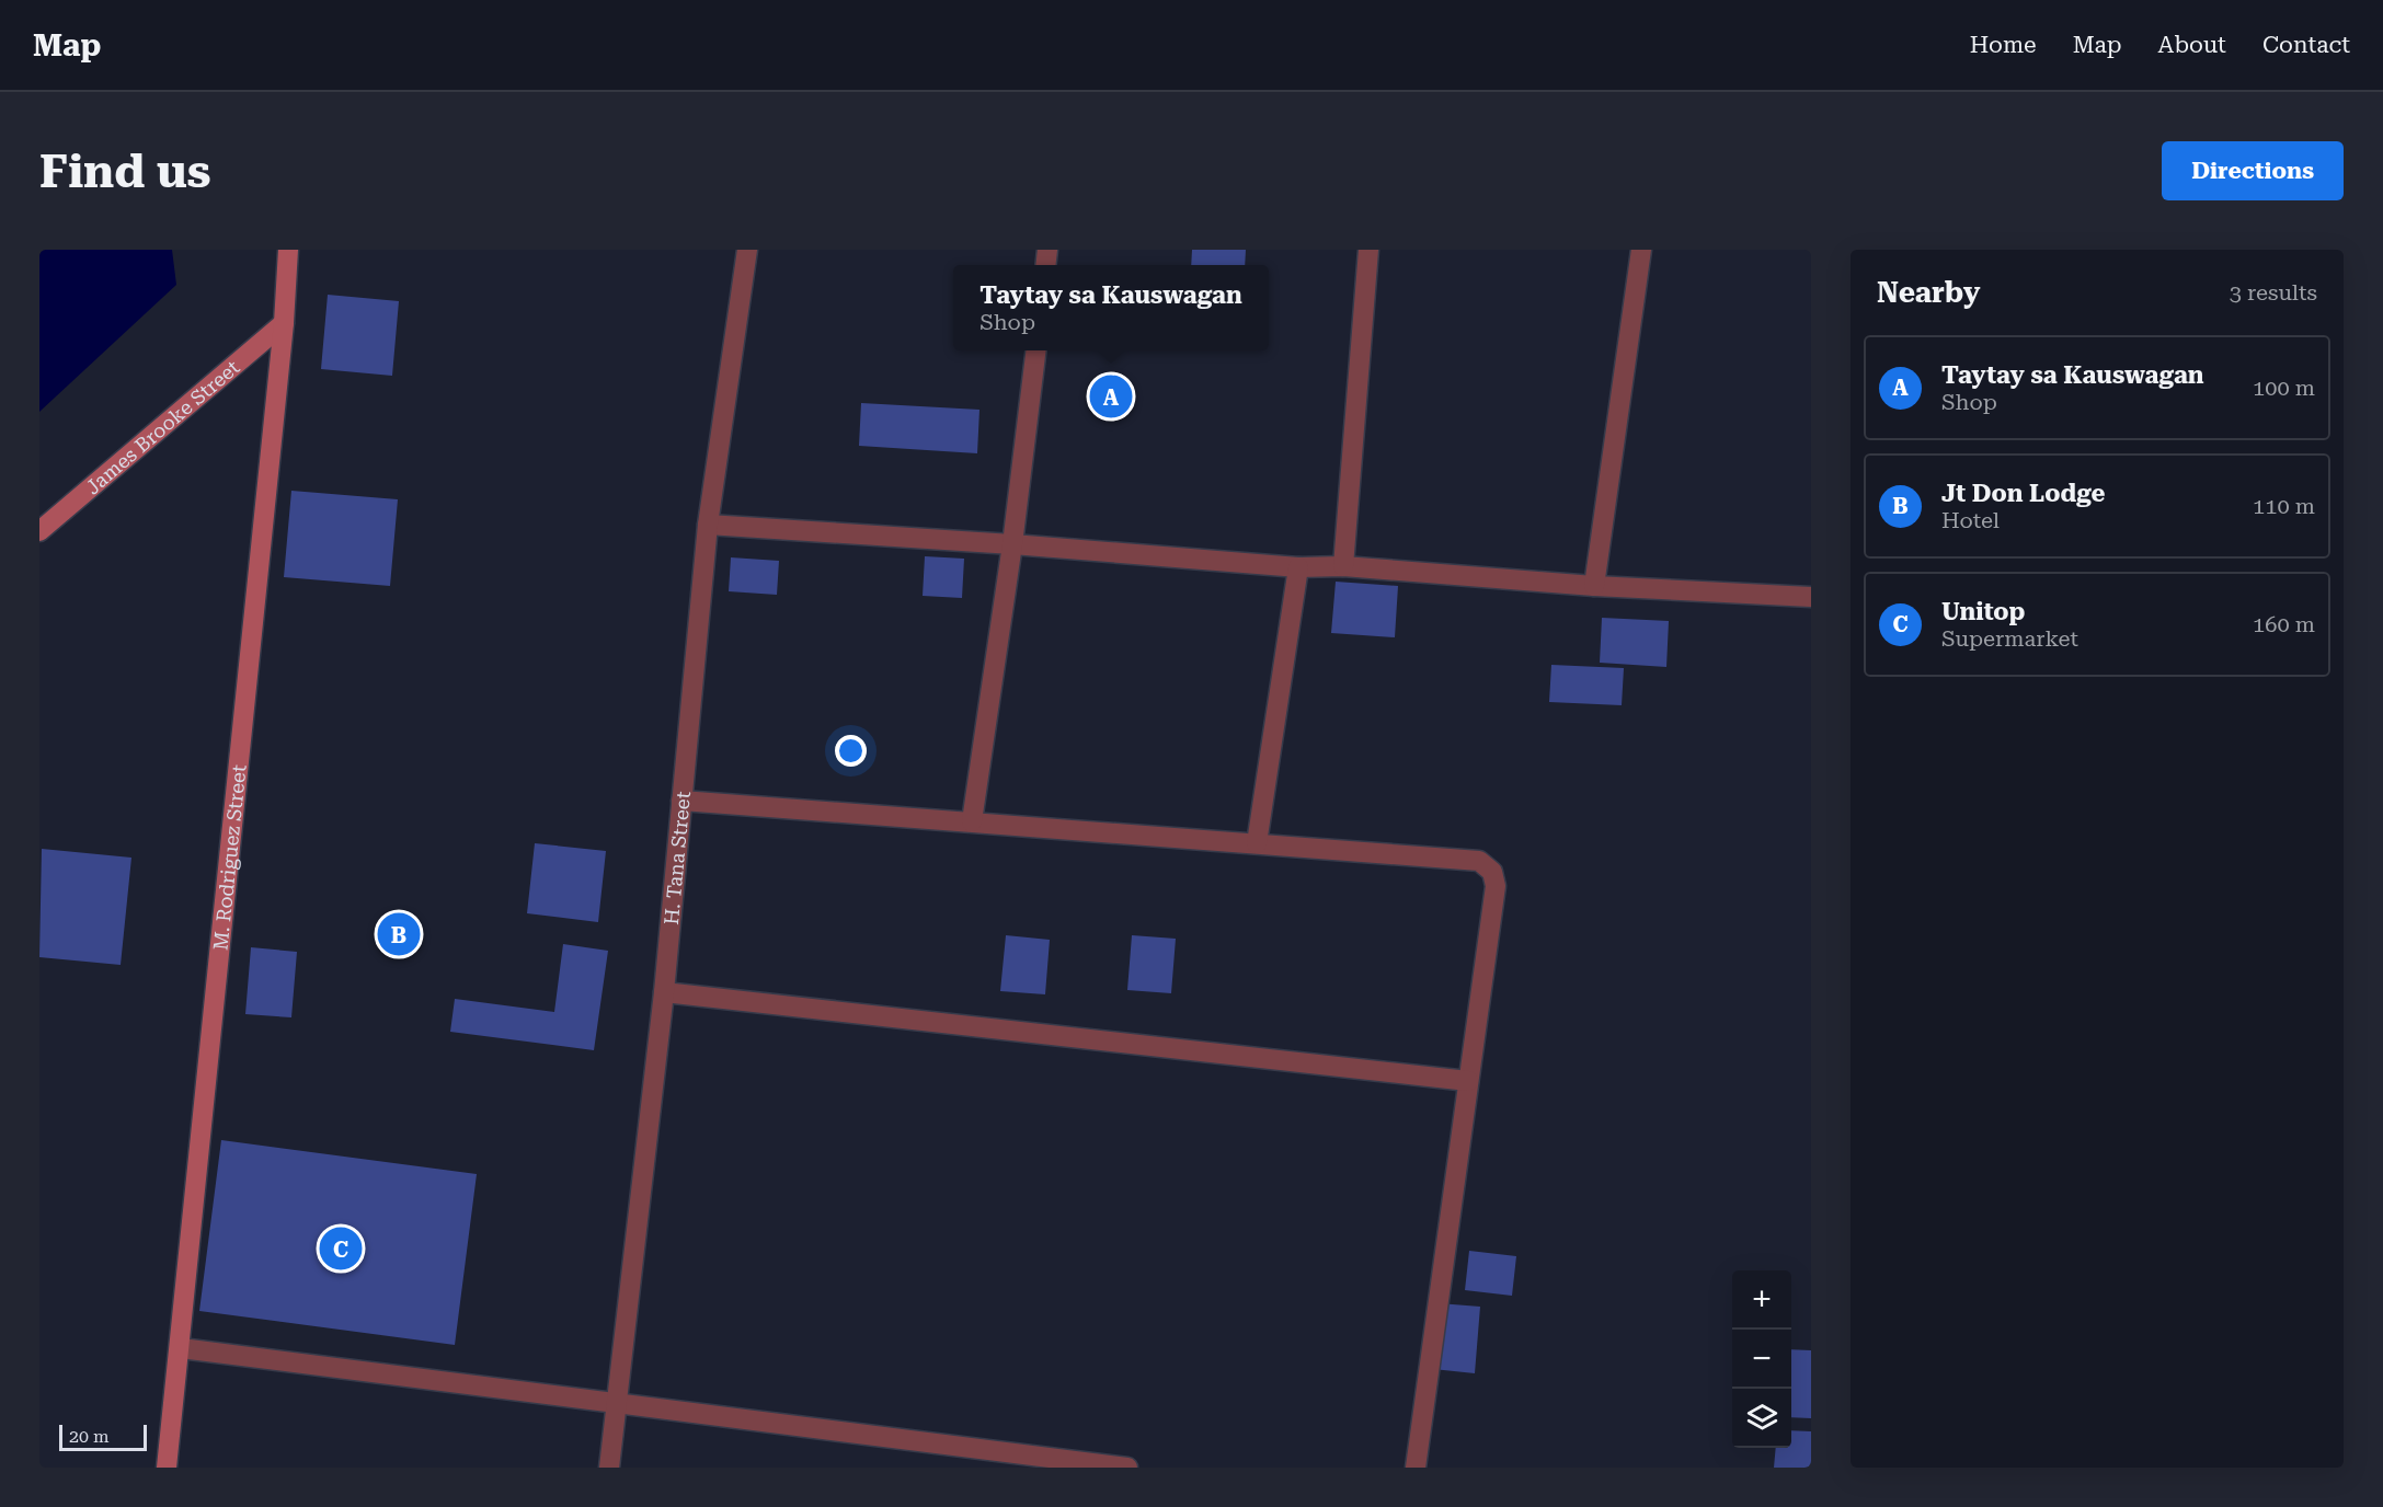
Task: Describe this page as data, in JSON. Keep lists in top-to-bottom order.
{
  "streets": {
    "street": ["James Brooke Street", "M. Rodriguez Street", "H. Tana Street"]
  },
  "crossings": [
    ["James Brooke Street", "M. Rodriguez Street"]
  ],
  "scale_bar": "20 m",
  "page": {
    "header": "Map",
    "nav": [
      "Home",
      "Map",
      "About",
      "Contact"
    ],
    "buttons": "Directions",
    "title": "Find us",
    "heading": ["Nearby", "3 results"],
    "popup": ["Taytay sa Kauswagan", "Shop"],
    "list": [
      {
        "mark": "A",
        "name": "Taytay sa Kauswagan",
        "note": "Shop",
        "value": "100 m"
      },
      {
        "mark": "B",
        "name": "Jt Don Lodge",
        "note": "Hotel",
        "value": "110 m"
      },
      {
        "mark": "C",
        "name": "Unitop",
        "note": "Supermarket",
        "value": "160 m"
      }
    ],
    "pins": ["A", "B", "C"],
    "map_buttons": ["+", "−"],
    "scale": "20 m"
  }
}
